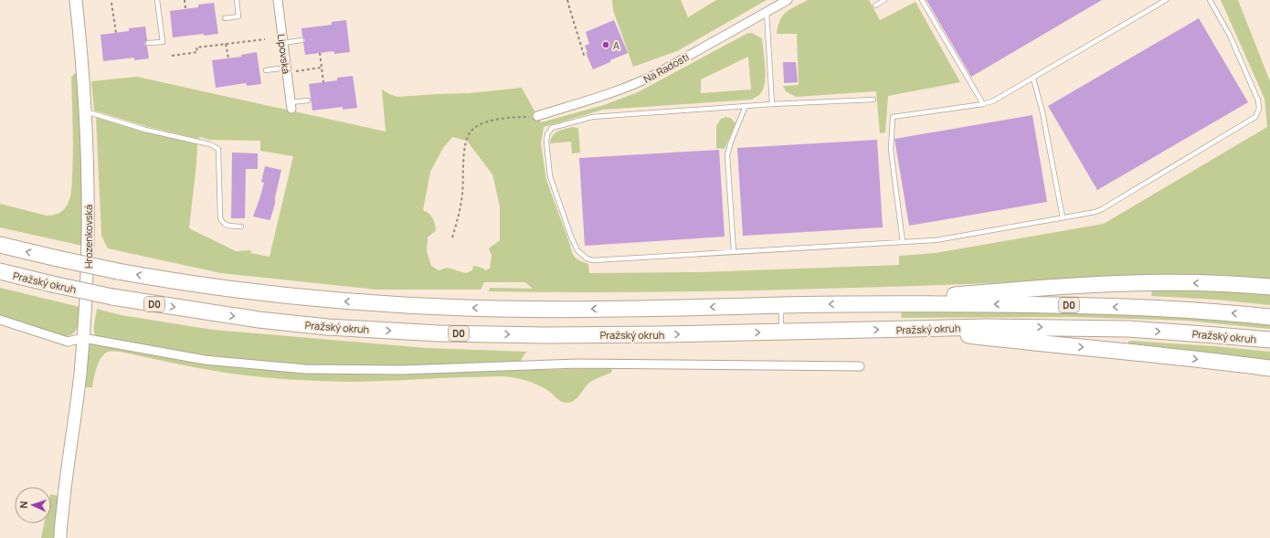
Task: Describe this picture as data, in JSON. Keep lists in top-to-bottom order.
{
  "streets": {
    "highway": ["Pražský okruh", "D0"],
    "street": ["Lipovská", "Na Radosti", "Hrozenkovská"]
  },
  "places": ["A"],
  "north": "left"
}
